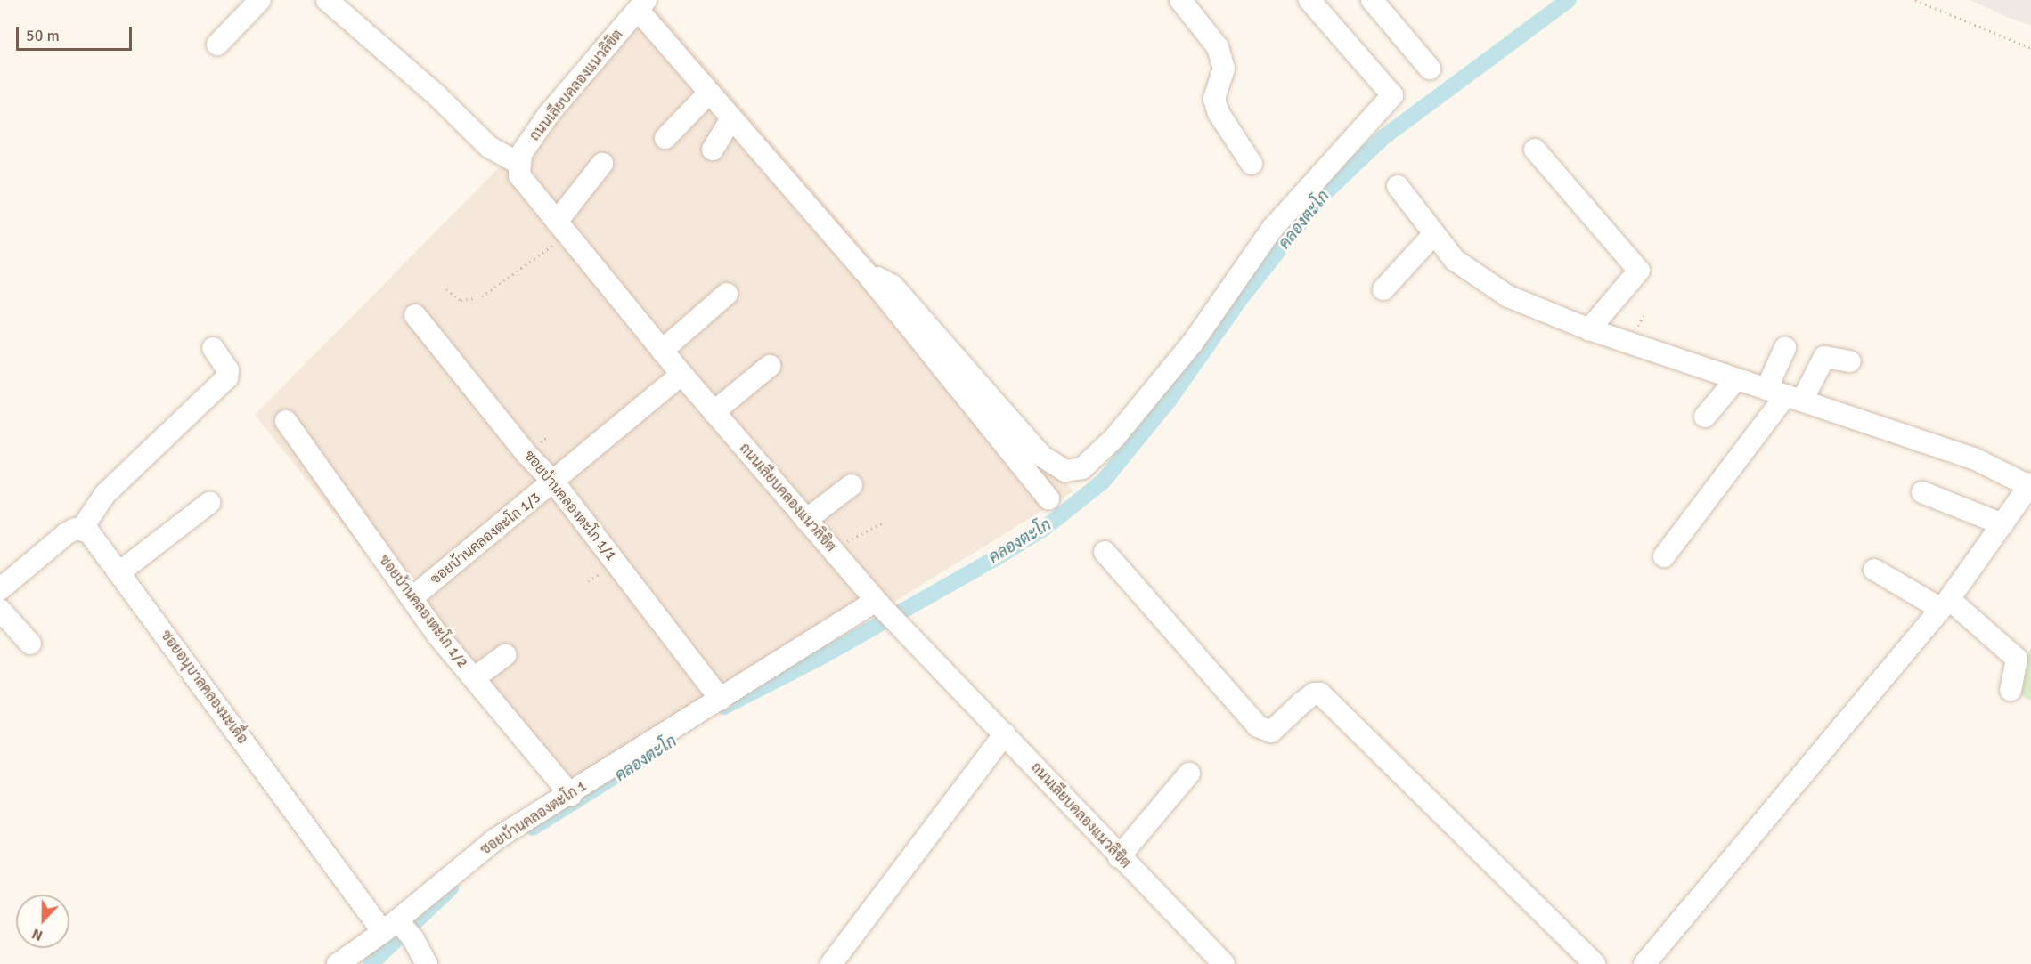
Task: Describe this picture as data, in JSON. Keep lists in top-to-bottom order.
{
  "streets": {
    "street": [
      "ถนนเลียบคลองแนวลิขิต",
      "ซอยบ้านคลองตะโก 1/1",
      "ซอยบ้านคลองตะโก 1/3",
      "ซอยบ้านคลองตะโก 1/2",
      "ซอยอนุบาลคลองมะเดื่อ",
      "ซอยบ้านคลองตะโก 1"
    ]
  },
  "crossings": [
    ["ถนนเลียบคลองแนวลิขิต", "ซอยบ้านคลองตะโก 1/3"],
    ["ถนนเลียบคลองแนวลิขิต", "ซอยบ้านคลองตะโก 1"],
    ["ซอยบ้านคลองตะโก 1/1", "ซอยบ้านคลองตะโก 1/3"],
    ["ซอยบ้านคลองตะโก 1/1", "ซอยบ้านคลองตะโก 1"],
    ["ซอยบ้านคลองตะโก 1/3", "ซอยบ้านคลองตะโก 1/2"],
    ["ซอยบ้านคลองตะโก 1/2", "ซอยบ้านคลองตะโก 1"],
    ["ซอยอนุบาลคลองมะเดื่อ", "ซอยบ้านคลองตะโก 1"]
  ],
  "water": ["คลองตะโก"],
  "scale_bar": "50 m",
  "north": "bottom"
}
